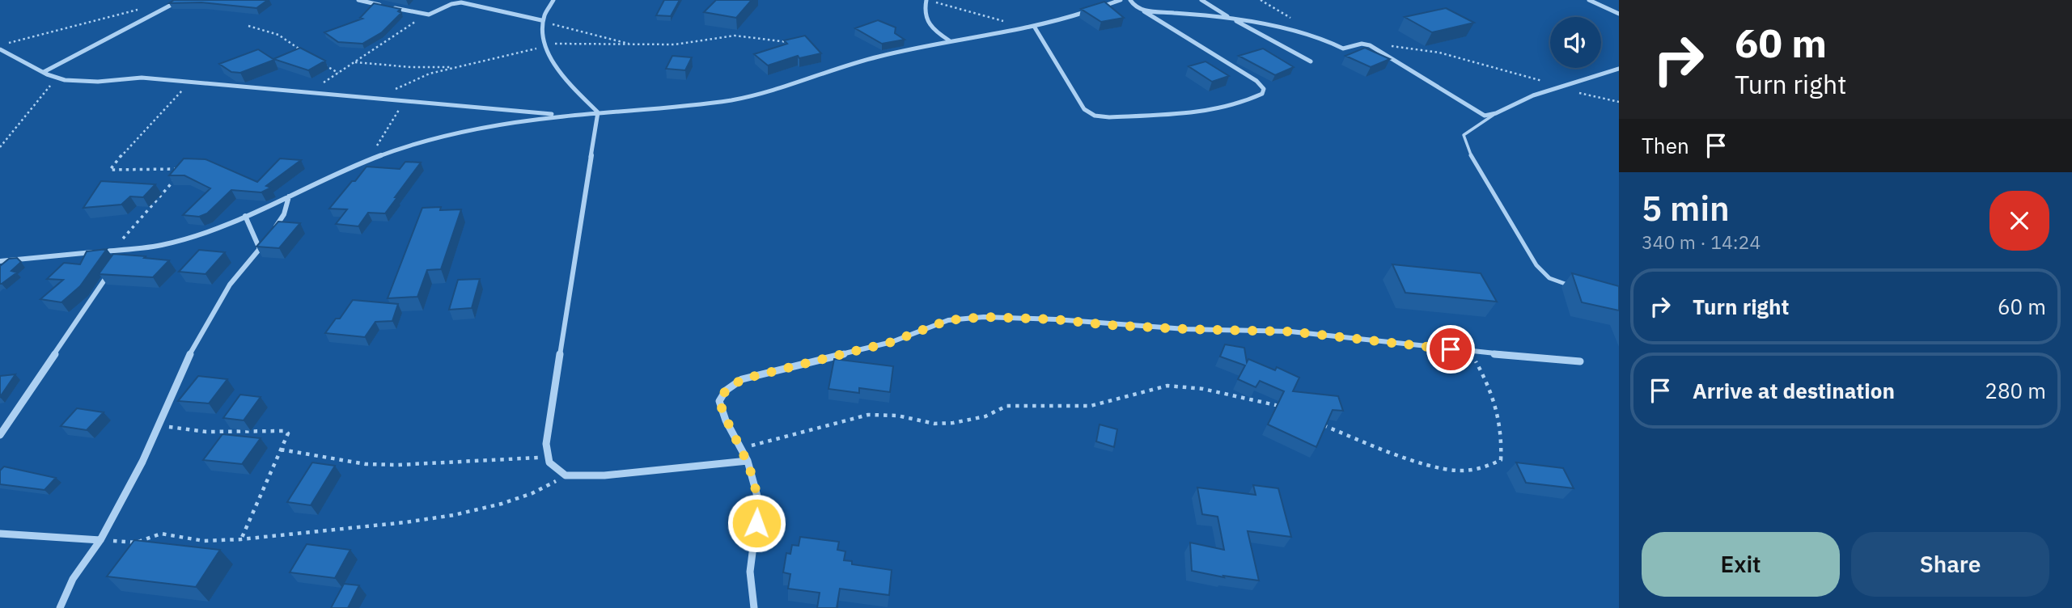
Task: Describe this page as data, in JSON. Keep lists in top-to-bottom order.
{
  "page": {
    "turn": ["60 m", "Turn right"],
    "then": "Then",
    "heading": ["5 min", "340 m · 14:24"],
    "list": [
      {
        "name": "Turn right",
        "value": "60 m"
      },
      {
        "name": "Arrive at destination",
        "value": "280 m"
      }
    ],
    "buttons": ["Exit", "Share"]
  }
}
